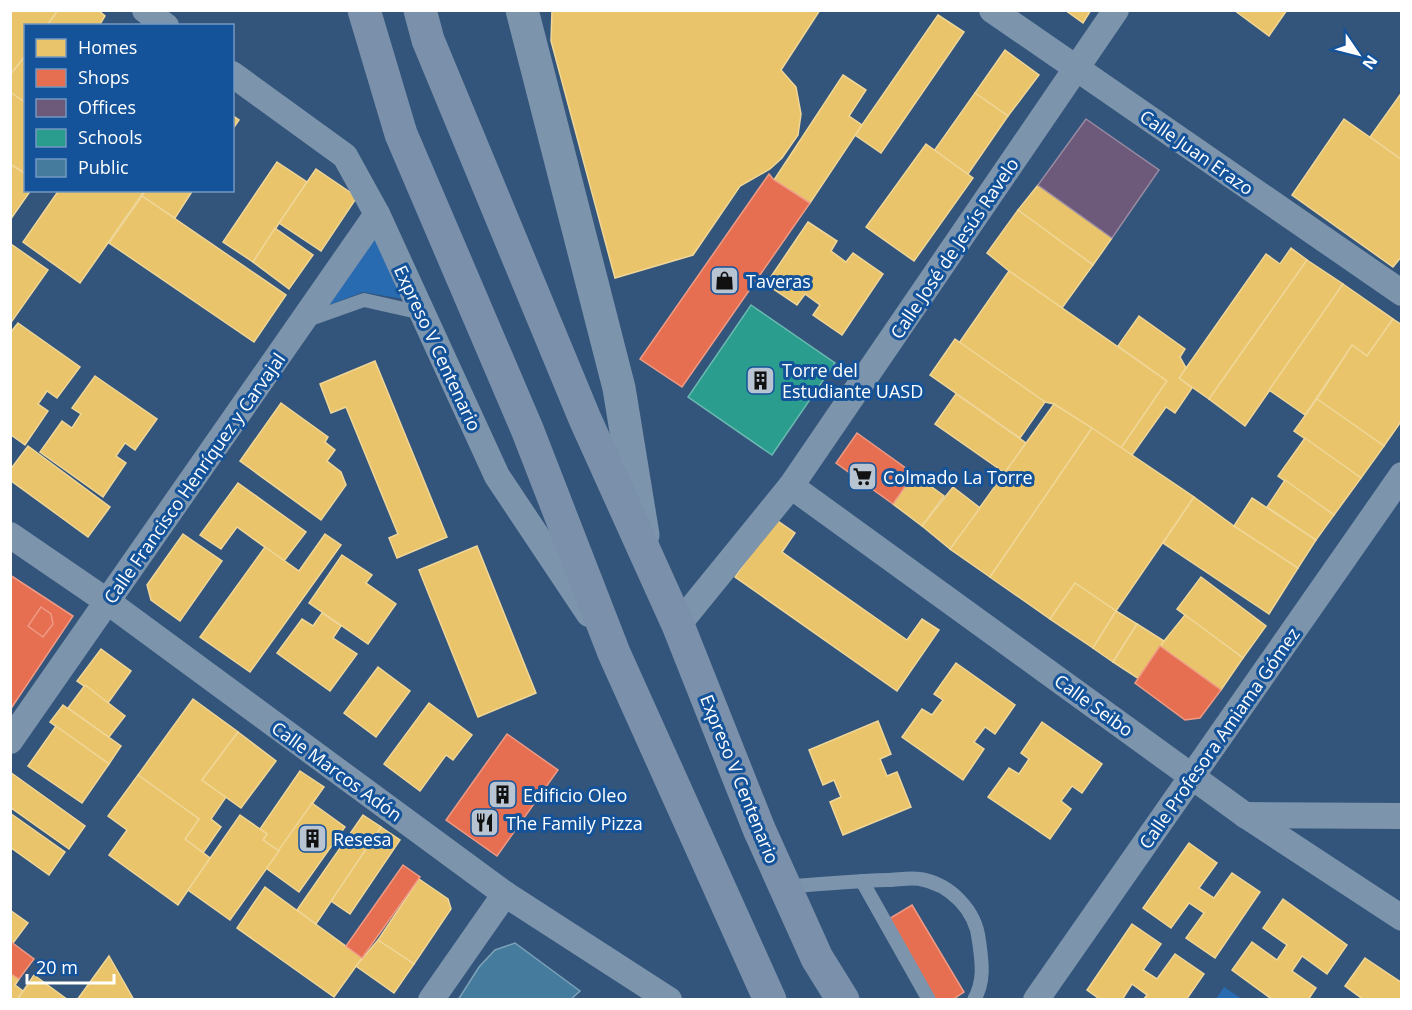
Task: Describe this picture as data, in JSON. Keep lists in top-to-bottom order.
{
  "streets": {
    "main road": ["Expreso V Centenario"],
    "street": [
      "Calle Juan Erazo",
      "Calle José de Jesús Ravelo",
      "Calle Francisco Henríquez y Carvajal",
      "Calle Seibo",
      "Calle Profesora Amiama Gómez",
      "Calle Marcos Adón"
    ]
  },
  "crossings": [
    ["Calle Juan Erazo", "Calle José de Jesús Ravelo"],
    ["Calle José de Jesús Ravelo", "Expreso V Centenario"],
    ["Calle José de Jesús Ravelo", "Calle Seibo"],
    ["Expreso V Centenario", "Calle Francisco Henríquez y Carvajal"],
    ["Calle Francisco Henríquez y Carvajal", "Calle Marcos Adón"],
    ["Calle Seibo", "Calle Profesora Amiama Gómez"]
  ],
  "places": {
    "shop": ["Taveras"],
    "building": ["Torre del Estudiante UASD", "Edificio Oleo", "Resesa"],
    "supermarket": ["Colmado La Torre"],
    "restaurant": ["The Family Pizza"]
  },
  "legend": [
    "Homes",
    "Shops",
    "Offices",
    "Schools",
    "Public"
  ],
  "scale_bar": "20 m",
  "north": "bottom right"
}
